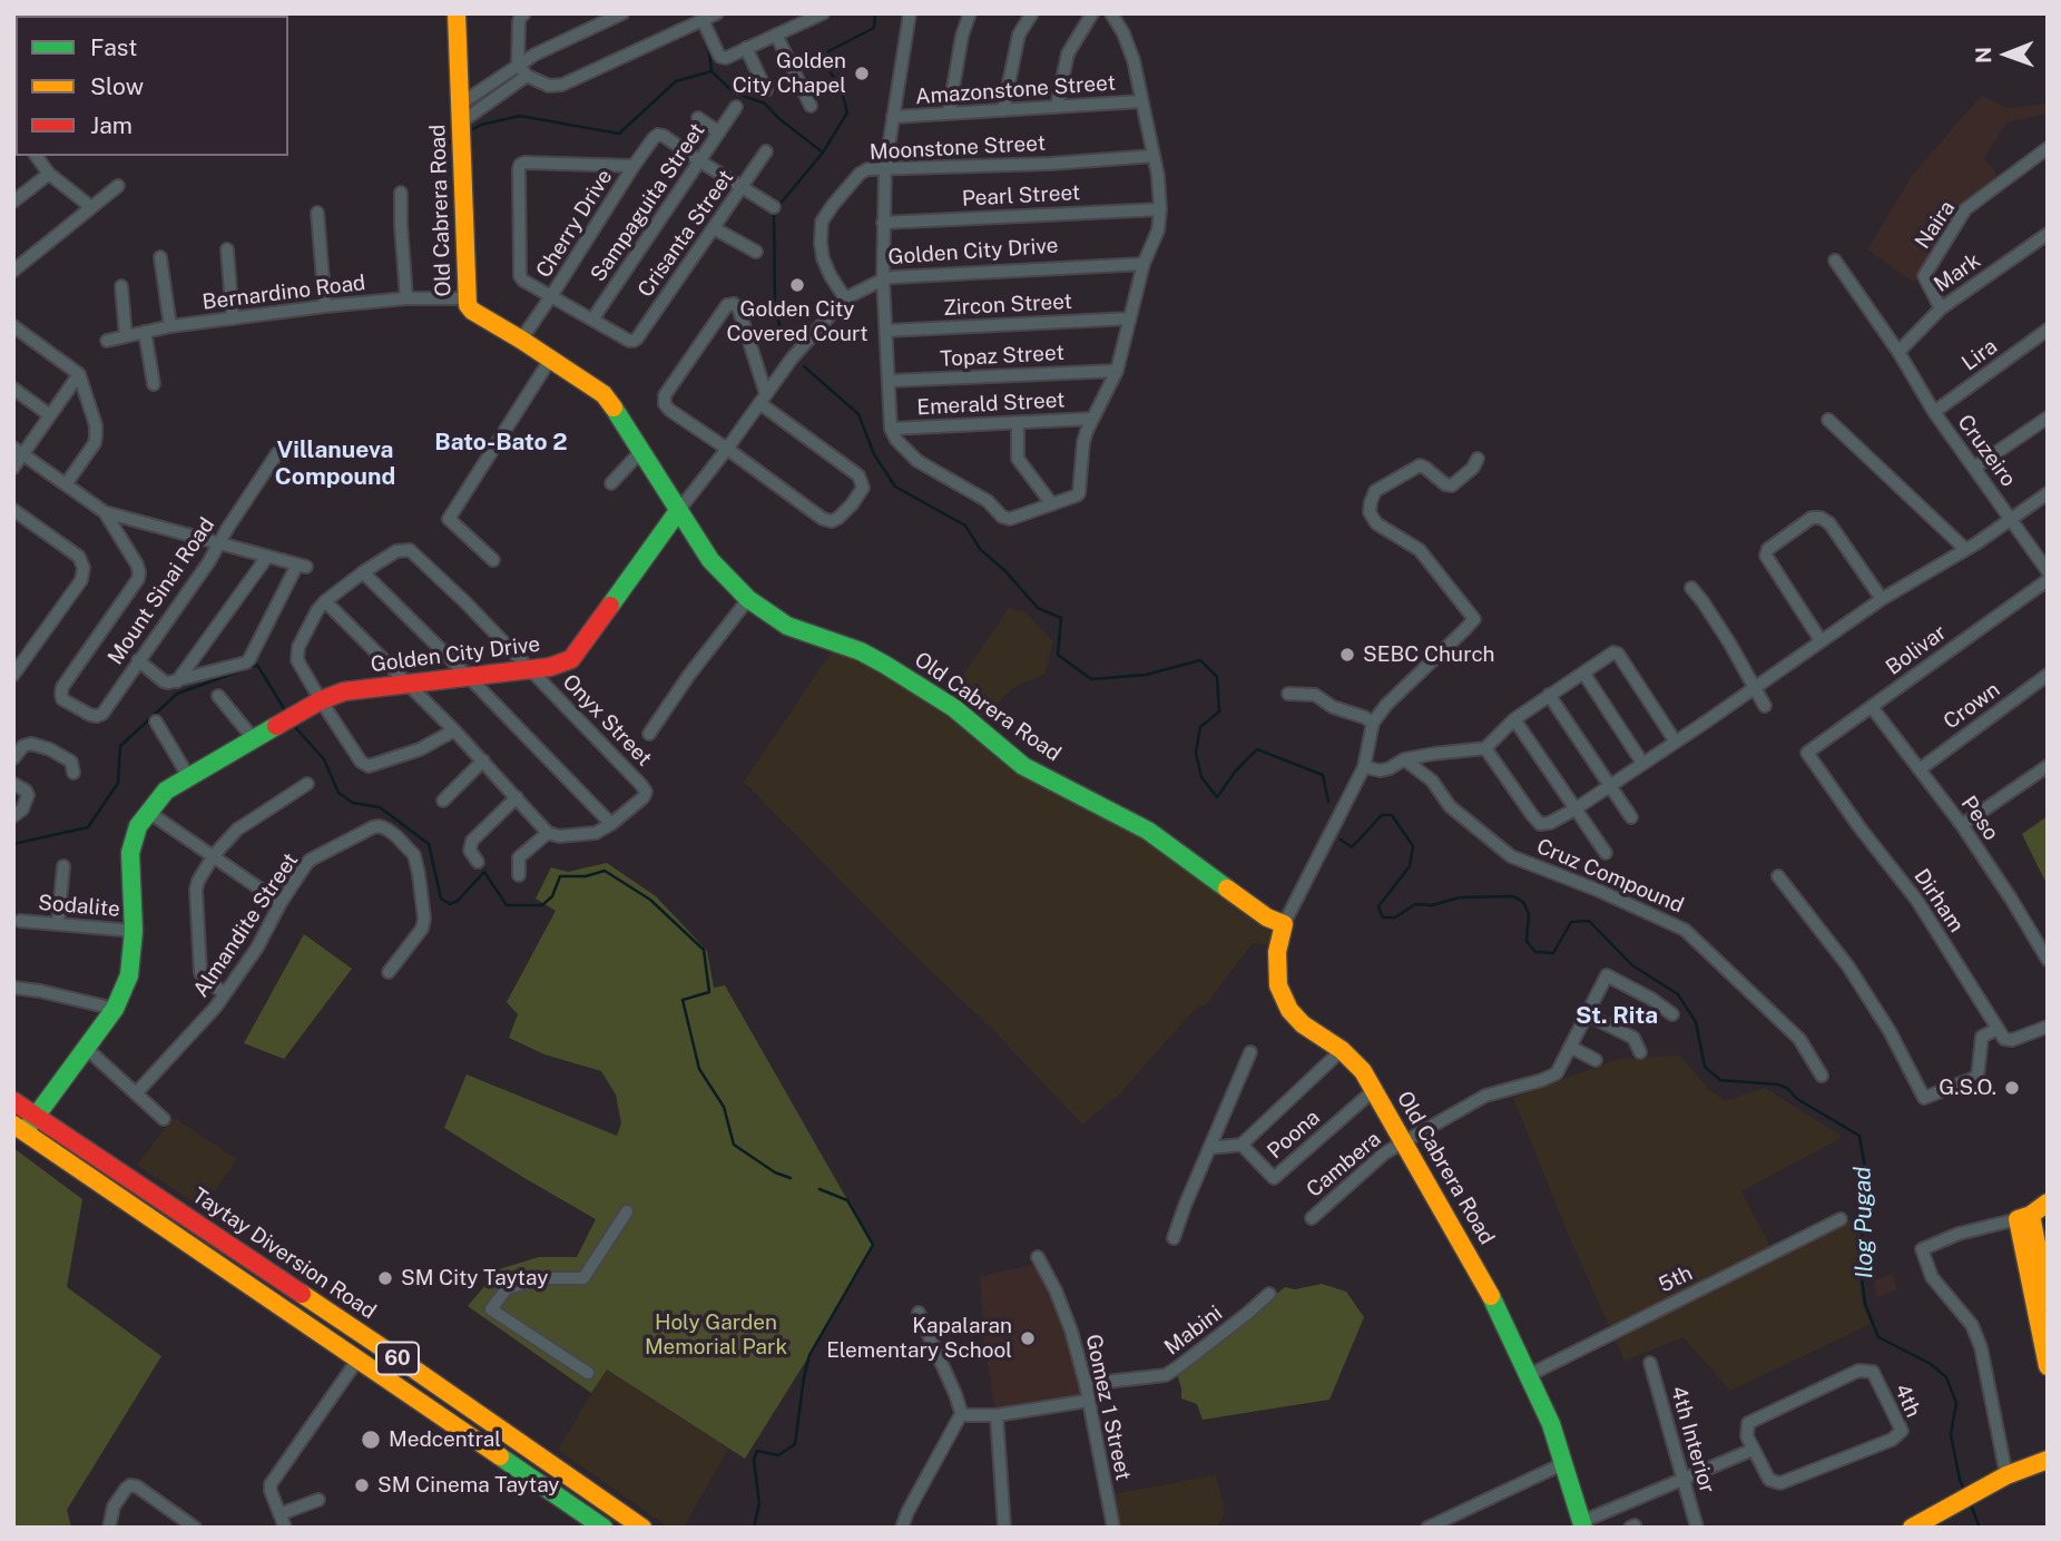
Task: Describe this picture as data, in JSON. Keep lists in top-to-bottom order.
{
  "streets": {
    "street": [
      "Amazonstone Street",
      "Moonstone Street",
      "Pearl Street",
      "Sampaguita Street",
      "Old Cabrera Road",
      "Cherry Drive",
      "Naira",
      "Crisanta Street",
      "Golden City Drive",
      "Mark",
      "Bernardino Road",
      "Zircon Street",
      "Lira",
      "Topaz Street",
      "Emerald Street",
      "Cruzeiro",
      "Mount Sinai Road",
      "Bolivar",
      "Crown",
      "Onyx Street",
      "Peso",
      "Cruz Compound",
      "Dirham",
      "Sodalite",
      "Almandite Street",
      "Poona",
      "Cambera",
      "Taytay Diversion Road",
      "5th",
      "Mabini",
      "60",
      "4th",
      "Gomez 1 Street",
      "4th Interior"
    ]
  },
  "crossings": [
    ["Moonstone Street", "Golden City Drive"],
    ["Sampaguita Street", "Cherry Drive"],
    ["Sampaguita Street", "Crisanta Street"],
    ["Old Cabrera Road", "Cherry Drive"],
    ["Old Cabrera Road", "Golden City Drive"],
    ["Old Cabrera Road", "Bernardino Road"],
    ["Old Cabrera Road", "Poona"],
    ["Old Cabrera Road", "Cambera"],
    ["Old Cabrera Road", "5th"],
    ["Naira", "Mark"],
    ["Golden City Drive", "Onyx Street"],
    ["Golden City Drive", "Sodalite"],
    ["Golden City Drive", "Taytay Diversion Road"],
    ["Golden City Drive", "60"],
    ["Mark", "Cruzeiro"],
    ["Lira", "Cruzeiro"],
    ["Bolivar", "Peso"],
    ["Bolivar", "Dirham"],
    ["Crown", "Peso"],
    ["Mabini", "Gomez 1 Street"]
  ],
  "districts": ["Bato-Bato 2", "Villanueva Compound", "St. Rita"],
  "water": ["Ilog Pugad"],
  "parks": ["Holy Garden Memorial Park"],
  "places": [
    "Golden City Chapel",
    "Golden City Covered Court",
    "SEBC Church",
    "G.S.O.",
    "SM City Taytay",
    "Kapalaran Elementary School",
    "Medcentral",
    "SM Cinema Taytay"
  ],
  "legend": ["Fast", "Slow", "Jam"],
  "north": "left"
}
